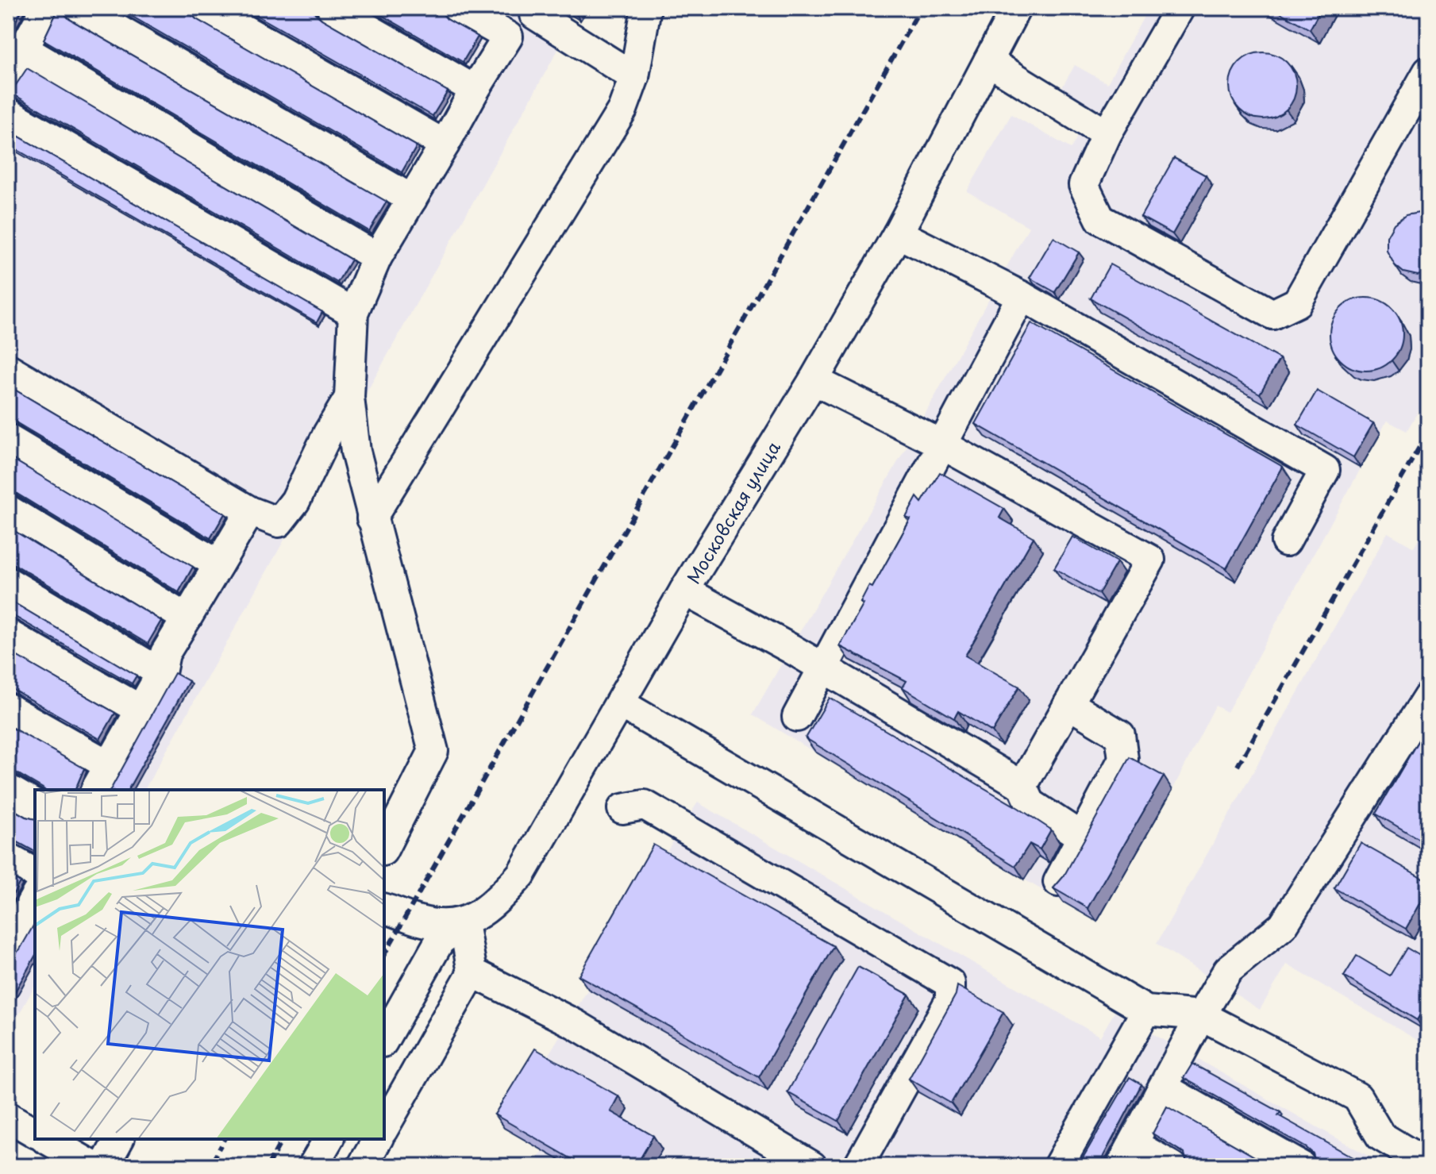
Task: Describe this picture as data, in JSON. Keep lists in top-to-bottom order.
{
  "streets": {
    "street": ["Московская улица"]
  }
}
